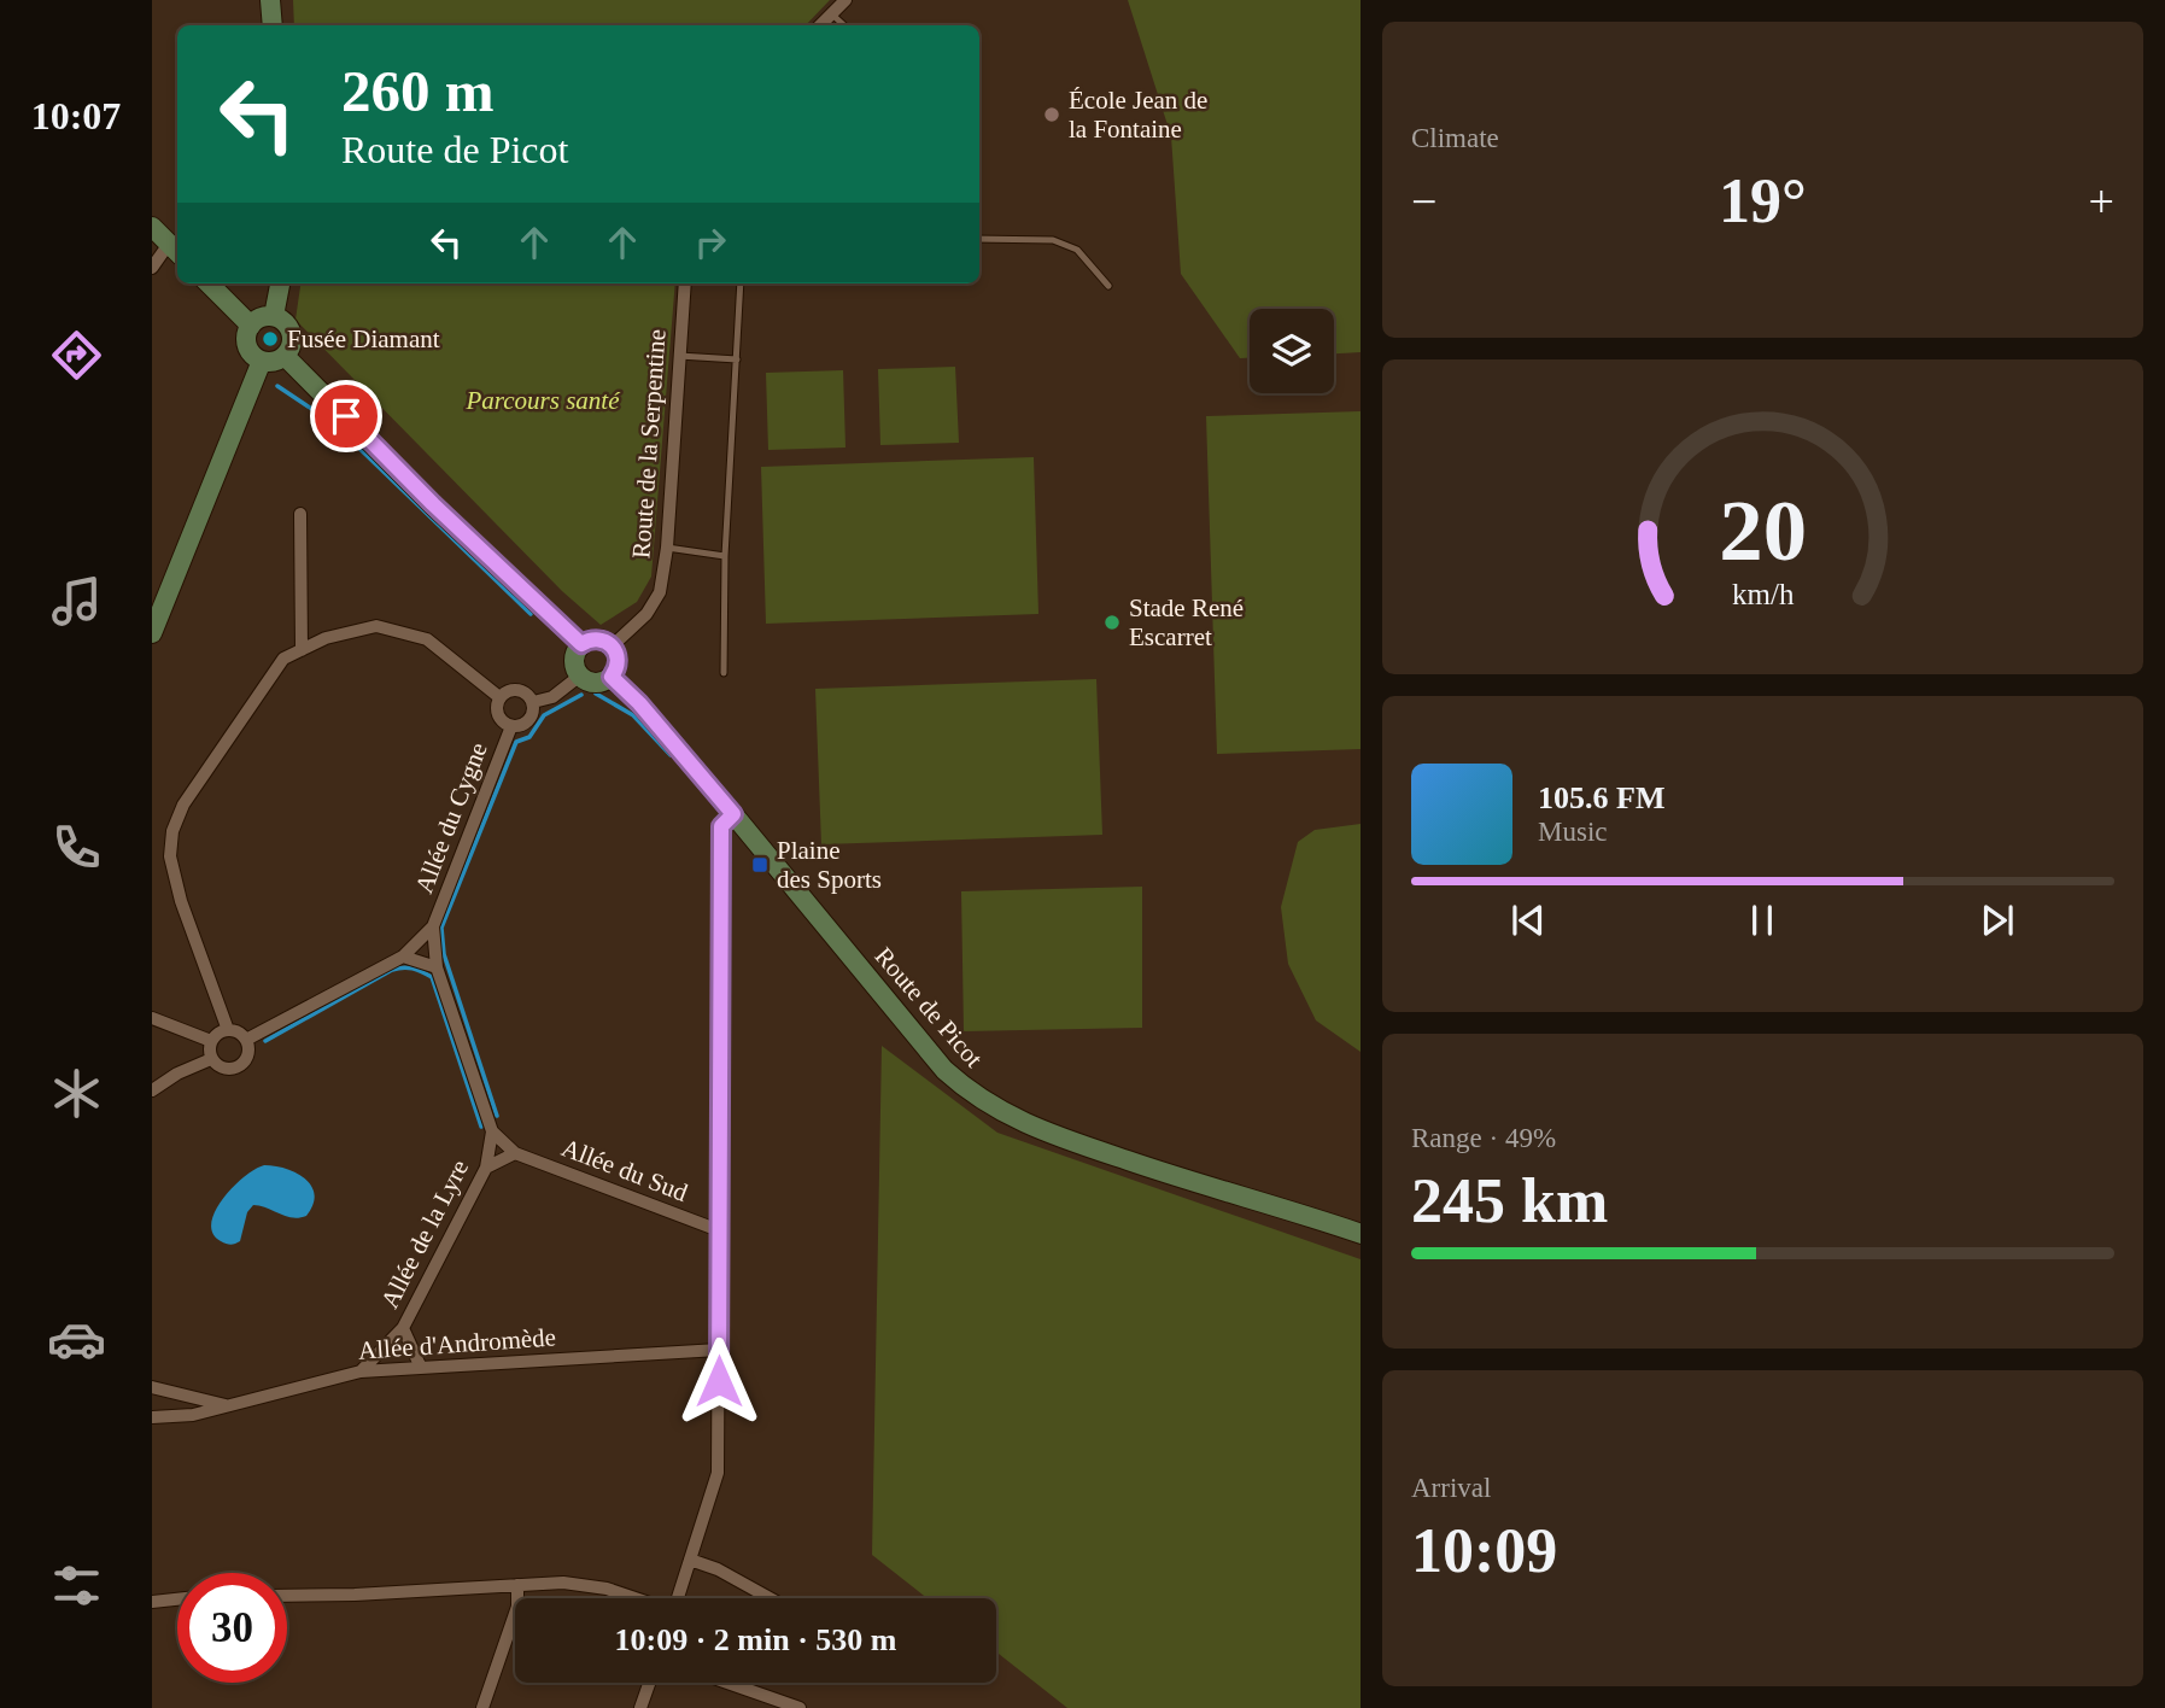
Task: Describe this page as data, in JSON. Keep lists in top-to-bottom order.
{
  "streets": {
    "main road": ["Route de Picot"],
    "street": [
      "Route de la Serpentine",
      "Allée du Cygne",
      "Allée du Sud",
      "Allée de la Lyre",
      "Allée d'Andromède"
    ]
  },
  "crossings": [
    ["Route de la Serpentine", "Route de Picot"],
    ["Allée du Cygne", "Allée de la Lyre"],
    ["Allée du Sud", "Allée de la Lyre"],
    ["Allée de la Lyre", "Allée d'Andromède"]
  ],
  "parks": ["Parcours santé"],
  "places": {
    "other": ["École Jean de la Fontaine", "Fusée Diamant", "Stade René Escarret"],
    "transit": ["Plaine des Sports"]
  },
  "page": {
    "tabs": "10:07",
    "tile": [
      "Climate",
      ["Range · 49%", "245 km"],
      ["Arrival", "10:09"]
    ],
    "turn": ["260 m", "Route de Picot"],
    "heat": ["−", "19°", "+"],
    "song": ["105.6 FM", "Music"],
    "limit": "30",
    "trip": "10:09 · 2 min · 530 m",
    "gauge": ["20", "km/h"]
  }
}
